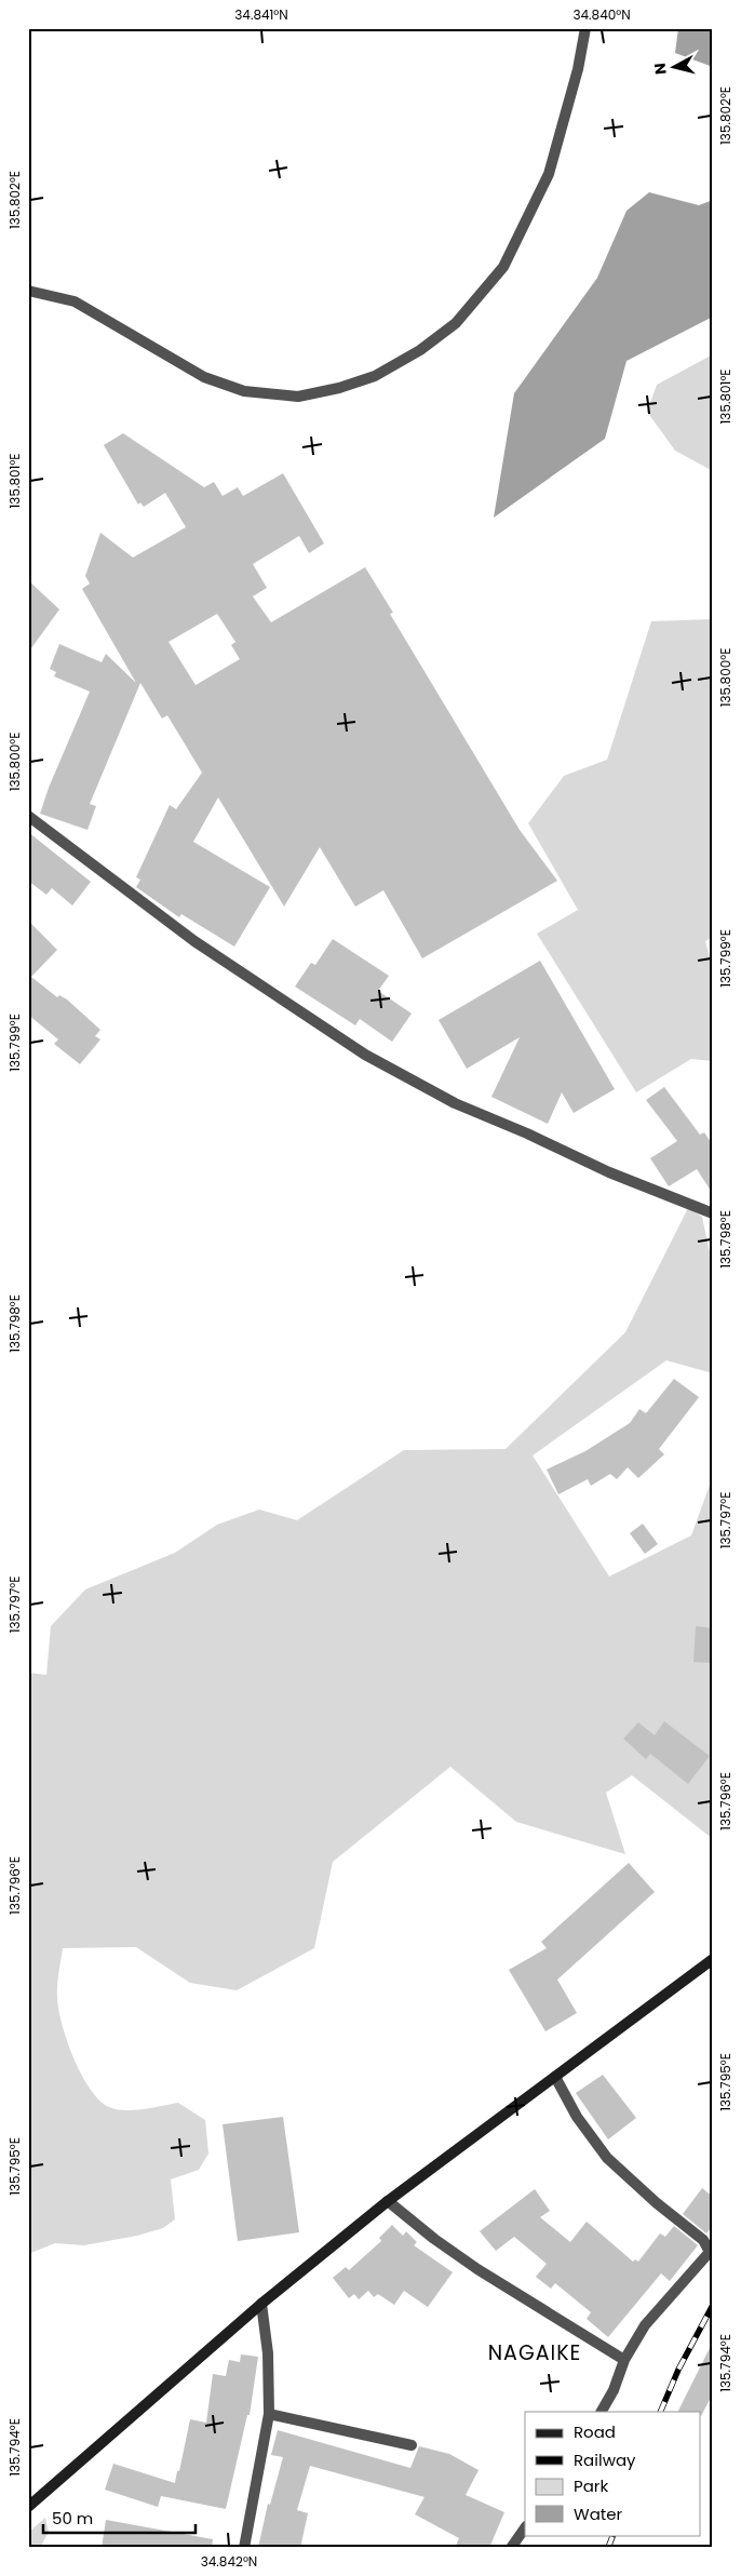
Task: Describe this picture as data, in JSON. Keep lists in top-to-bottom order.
{
  "districts": ["NAGAIKE"],
  "legend": [
    "Road",
    "Railway",
    "Park",
    "Water"
  ],
  "scale_bar": "50 m",
  "north": "left",
  "coordinates": [
    "34.841°N",
    "34.840°N",
    "135.802°E",
    "135.801°E",
    "135.800°E",
    "135.799°E",
    "135.798°E",
    "135.797°E",
    "135.796°E",
    "135.795°E",
    "135.794°E",
    "34.842°N"
  ]
}
